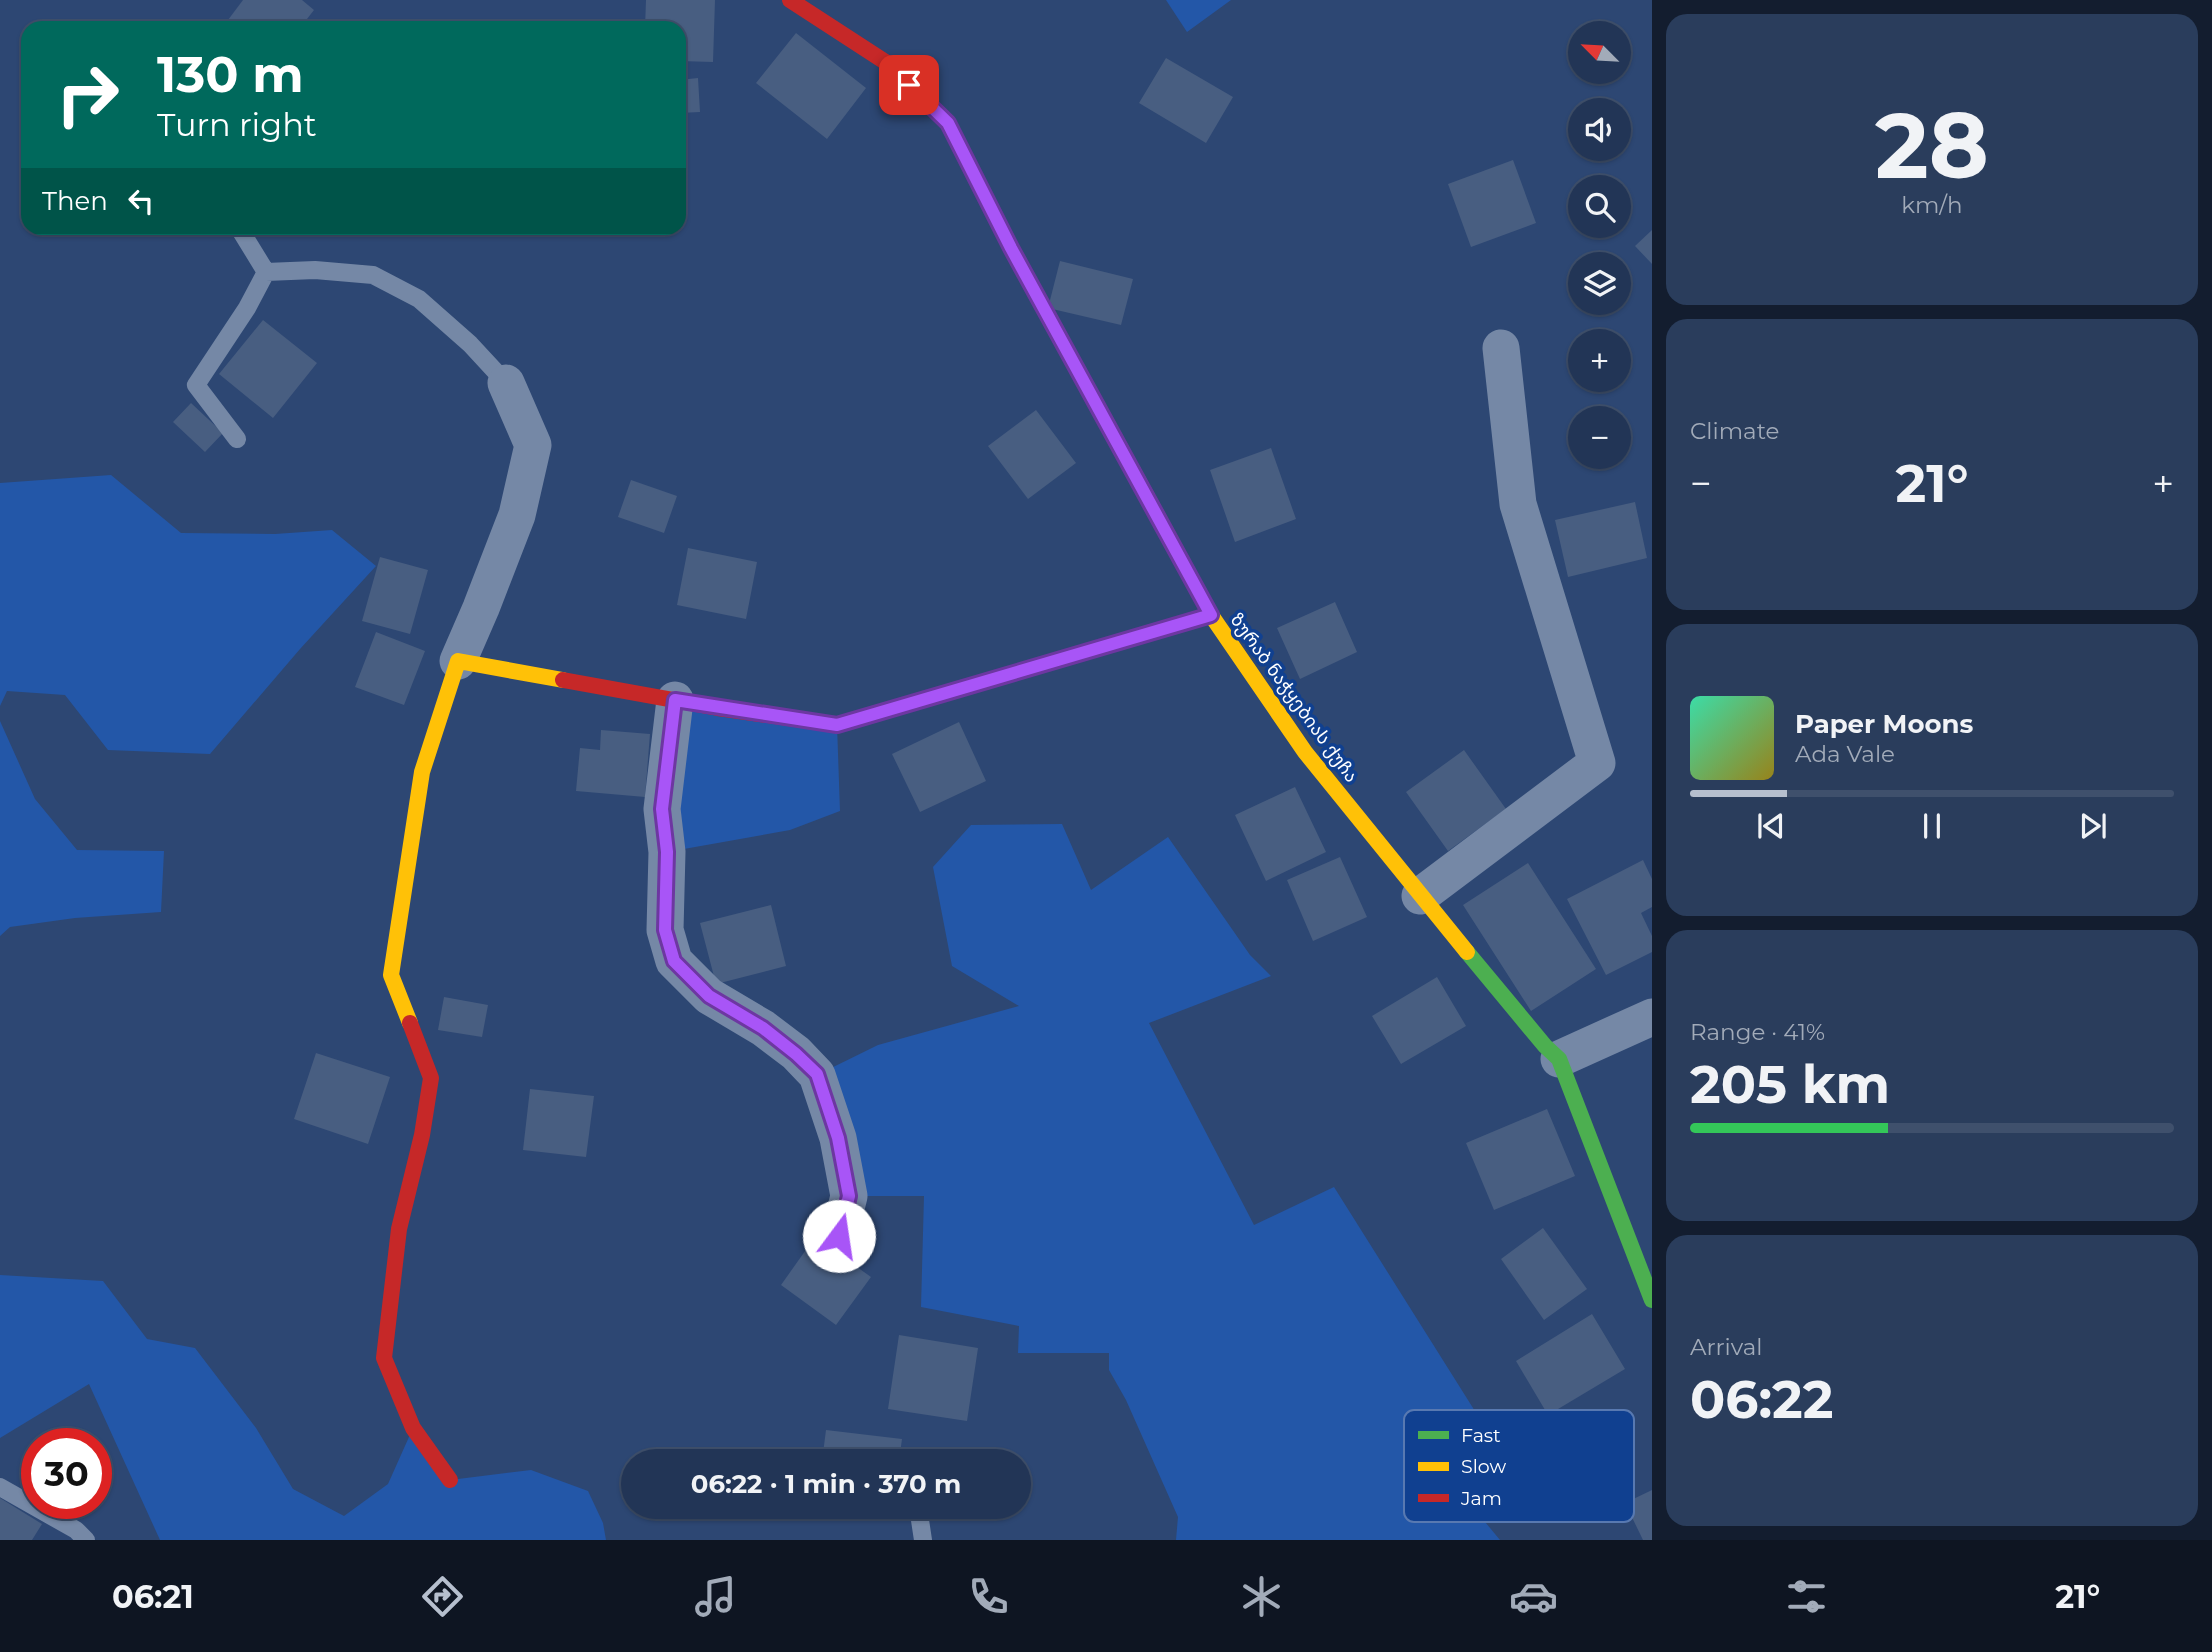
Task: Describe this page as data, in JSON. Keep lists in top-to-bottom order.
{
  "streets": {
    "street": ["ზურაბ ნაჭყებიას ქუჩა"]
  },
  "legend": ["Fast", "Slow", "Jam"],
  "north": "top left",
  "page": {
    "tile": [
      ["28", "km/h"],
      "Climate",
      ["Range · 41%", "205 km"],
      ["Arrival", "06:22"]
    ],
    "map_buttons": ["+", "−"],
    "turn": ["130 m", "Turn right"],
    "then": "Then",
    "heat": ["−", "21°", "+"],
    "song": ["Paper Moons", "Ada Vale"],
    "limit": "30",
    "trip": "06:22 · 1 min · 370 m",
    "tabs": ["06:21", "21°"]
  }
}
